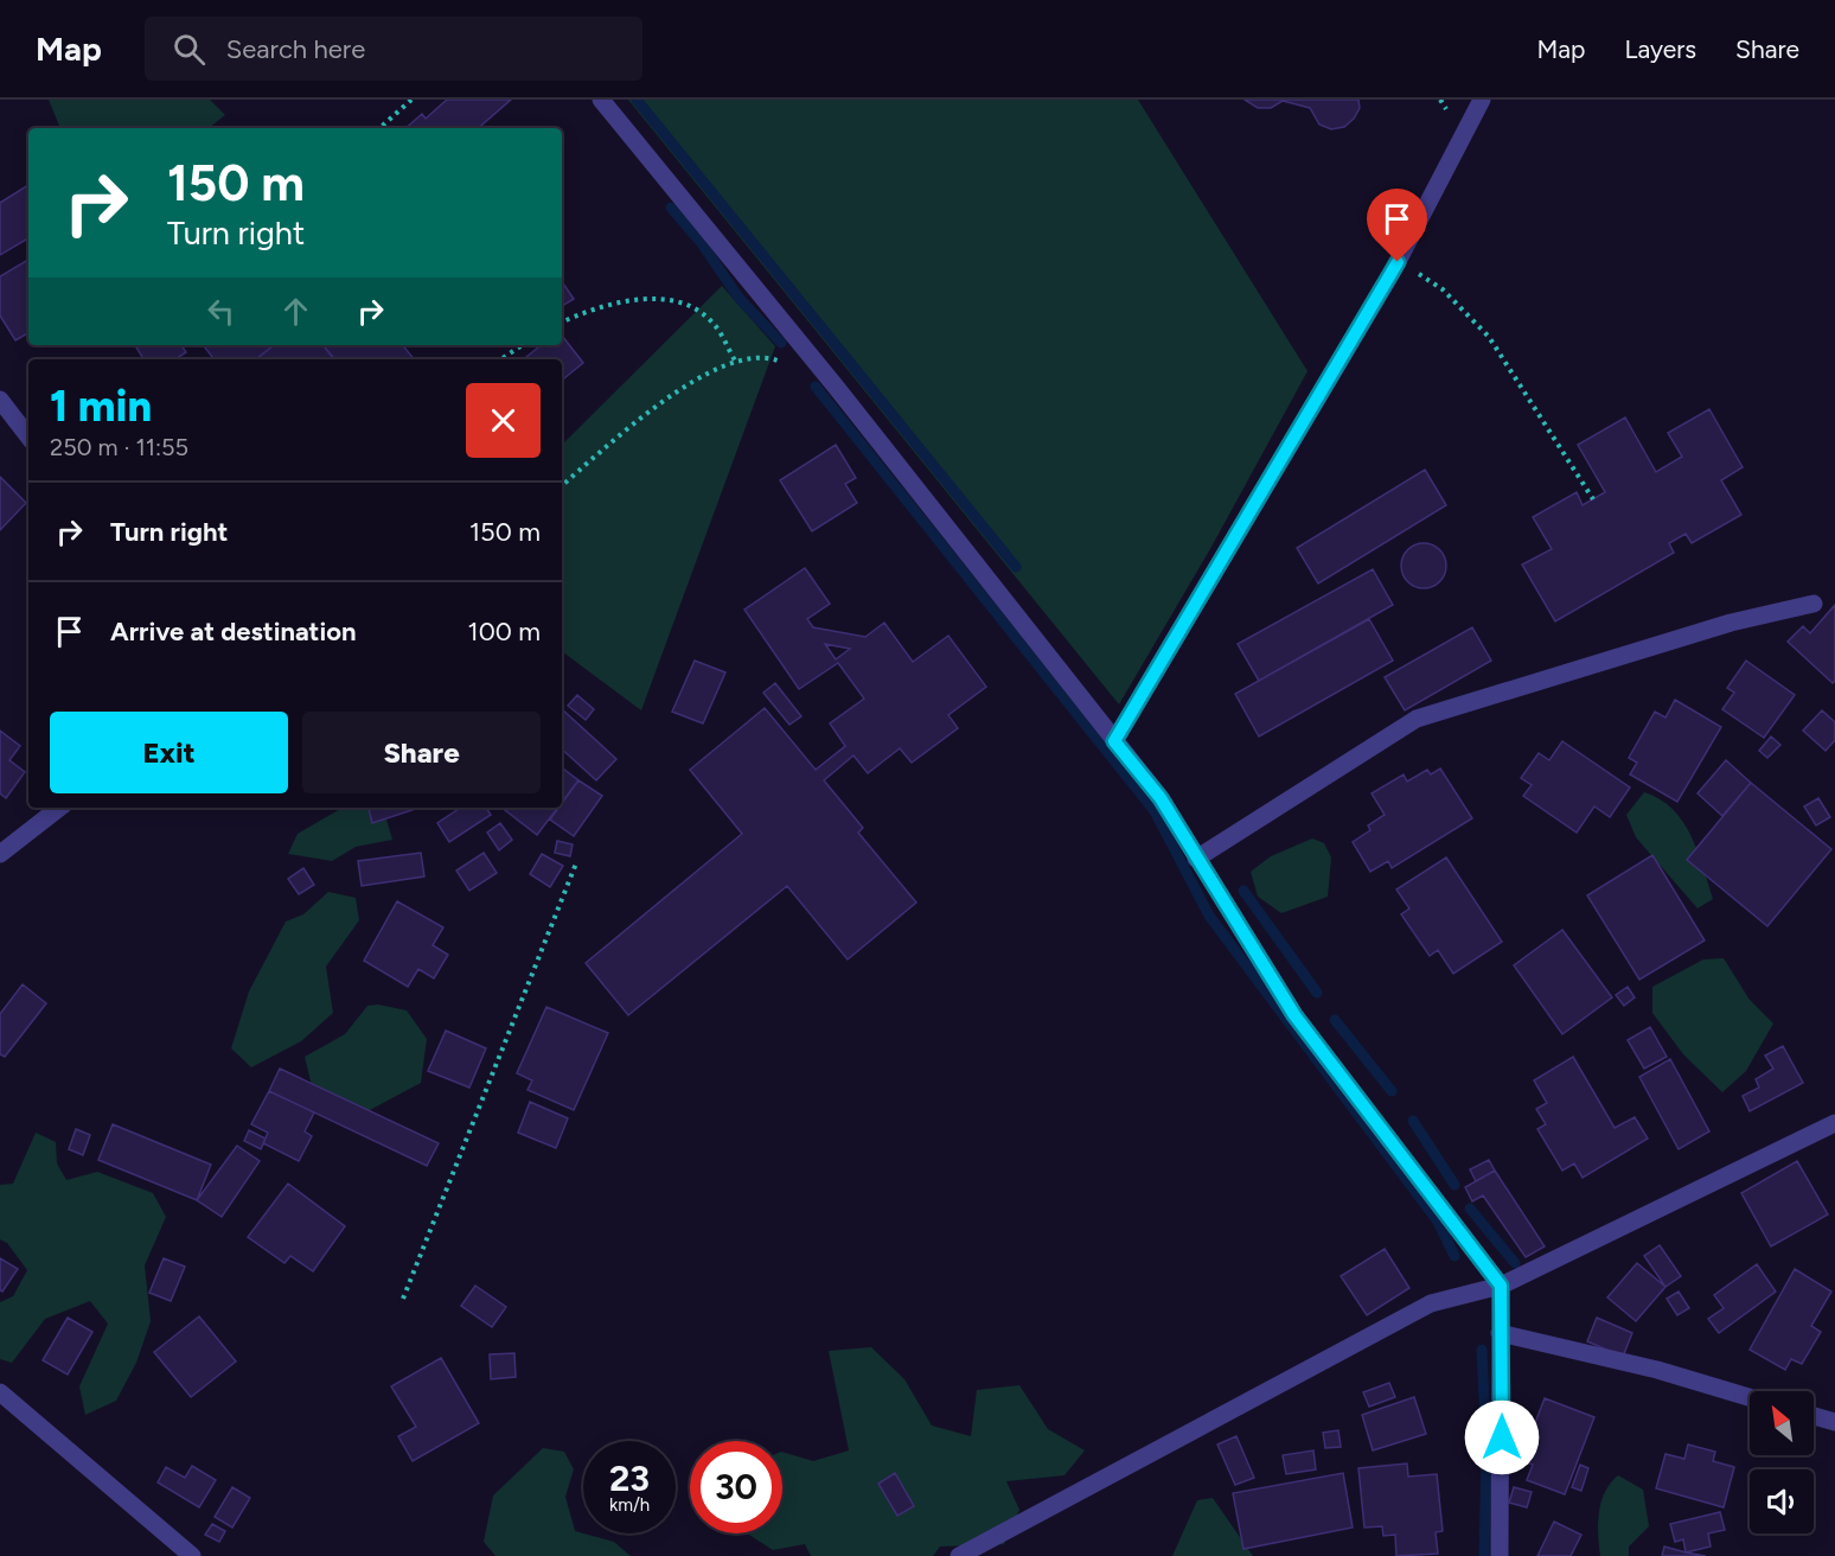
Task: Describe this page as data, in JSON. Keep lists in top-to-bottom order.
{
  "north": "top left",
  "page": {
    "header": "Map",
    "search": "Search here",
    "nav": ["Map", "Layers", "Share"],
    "turn": ["150 m", "Turn right"],
    "heading": ["1 min", "250 m · 11:55"],
    "list": [
      {
        "name": "Turn right",
        "value": "150 m"
      },
      {
        "name": "Arrive at destination",
        "value": "100 m"
      }
    ],
    "buttons": ["Exit", "Share"],
    "speed": "23 km/h",
    "limit": "30"
  }
}
